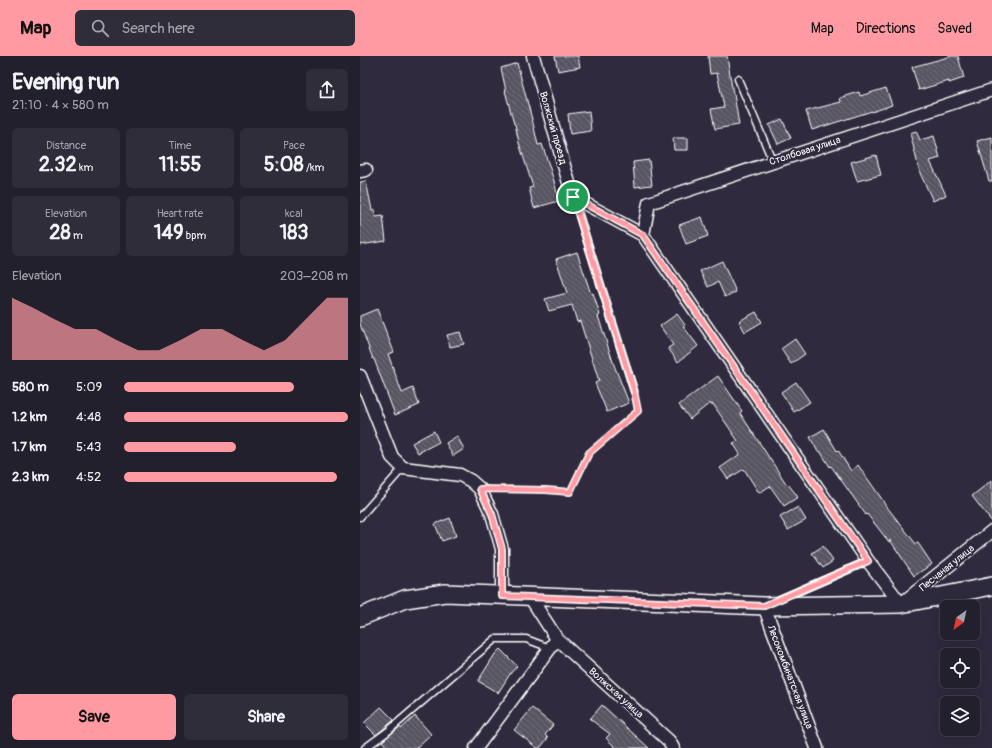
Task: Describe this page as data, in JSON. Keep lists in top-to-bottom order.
{
  "streets": {
    "street": [
      "Волжский проезд",
      "Столбовая улица",
      "Песчаная улица",
      "Лесокомбинатская улица",
      "Волжская улица"
    ]
  },
  "north": "bottom left",
  "page": {
    "header": "Map",
    "search": "Search here",
    "nav": ["Map", "Directions", "Saved"],
    "heading": ["Evening run", "21:10 · 4 × 580 m"],
    "stats": [
      ["Distance", "2.32 km"],
      ["Time", "11:55"],
      ["Pace", "5:08 /km"],
      ["Elevation", "28 m"],
      ["Heart rate", "149 bpm"],
      ["kcal", "183"]
    ],
    "chart": ["Elevation", "203–208 m"],
    "list": [
      {
        "name": "580 m",
        "note": "5:09"
      },
      {
        "name": "1.2 km",
        "note": "4:48"
      },
      {
        "name": "1.7 km",
        "note": "5:43"
      },
      {
        "name": "2.3 km",
        "note": "4:52"
      }
    ],
    "buttons": ["Save", "Share"]
  }
}
